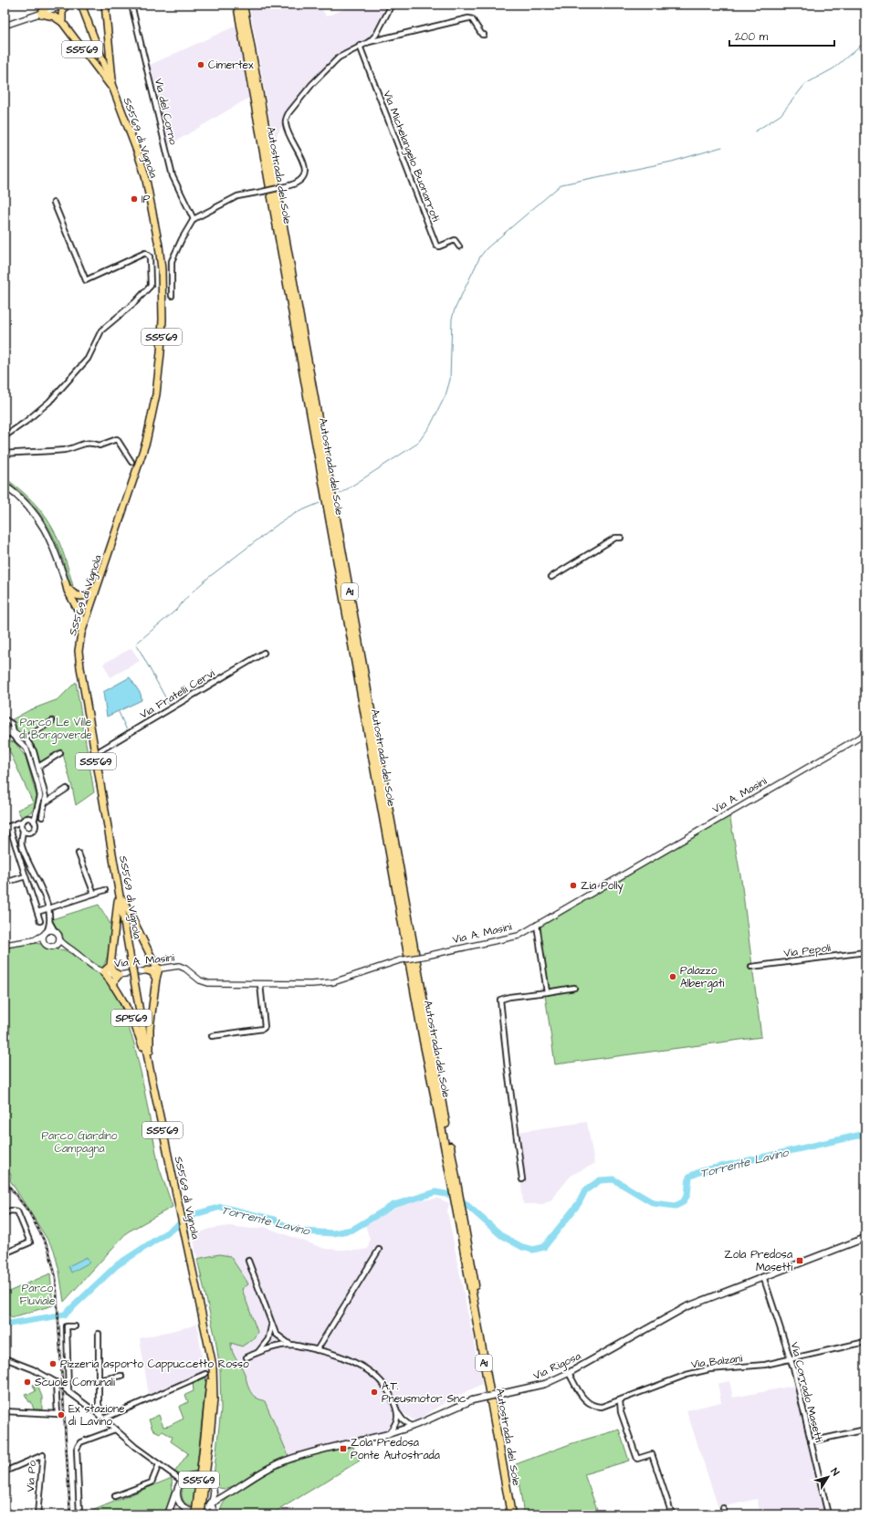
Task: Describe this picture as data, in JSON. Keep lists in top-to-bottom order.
{
  "streets": {
    "highway": [
      "SS569",
      "SS569 di Vignola",
      "Autostrada del Sole",
      "A1",
      "SP569"
    ],
    "main road": ["Via Rigosa"],
    "street": [
      "Via del Corno",
      "Via Michelangelo Buonarroti",
      "Via Fratelli Cervi",
      "Via A. Masini",
      "Via Pepoli",
      "Via Balzani",
      "Via Corrado Masetti",
      "Via Po"
    ]
  },
  "crossings": [
    ["SS569", "SS569 di Vignola"],
    ["SS569 di Vignola", "SP569"],
    ["SS569 di Vignola", "Via Rigosa"],
    ["Via A. Masini", "SP569"],
    ["Via Balzani", "Via Rigosa"],
    ["Via Balzani", "Via Corrado Masetti"],
    ["Via Rigosa", "Via Corrado Masetti"]
  ],
  "water": ["Torrente Lavino"],
  "parks": ["Parco Le Ville di Borgoverde", "Parco Giardino Campagna", "Parco Fluviale"],
  "places": {
    "other": [
      "Cimertex",
      "IP",
      "Zia Polly",
      "Palazzo Albergati",
      "Pizzeria asporto Cappuccetto Rosso",
      "Scuole Comunali",
      "A.T. Pneusmotor Snc",
      "Ex stazione di Lavino"
    ],
    "transit": ["Zola Predosa Masetti", "Zola Predosa Ponte Autostrada"]
  },
  "scale_bar": "200 m",
  "north": "top right"
}
